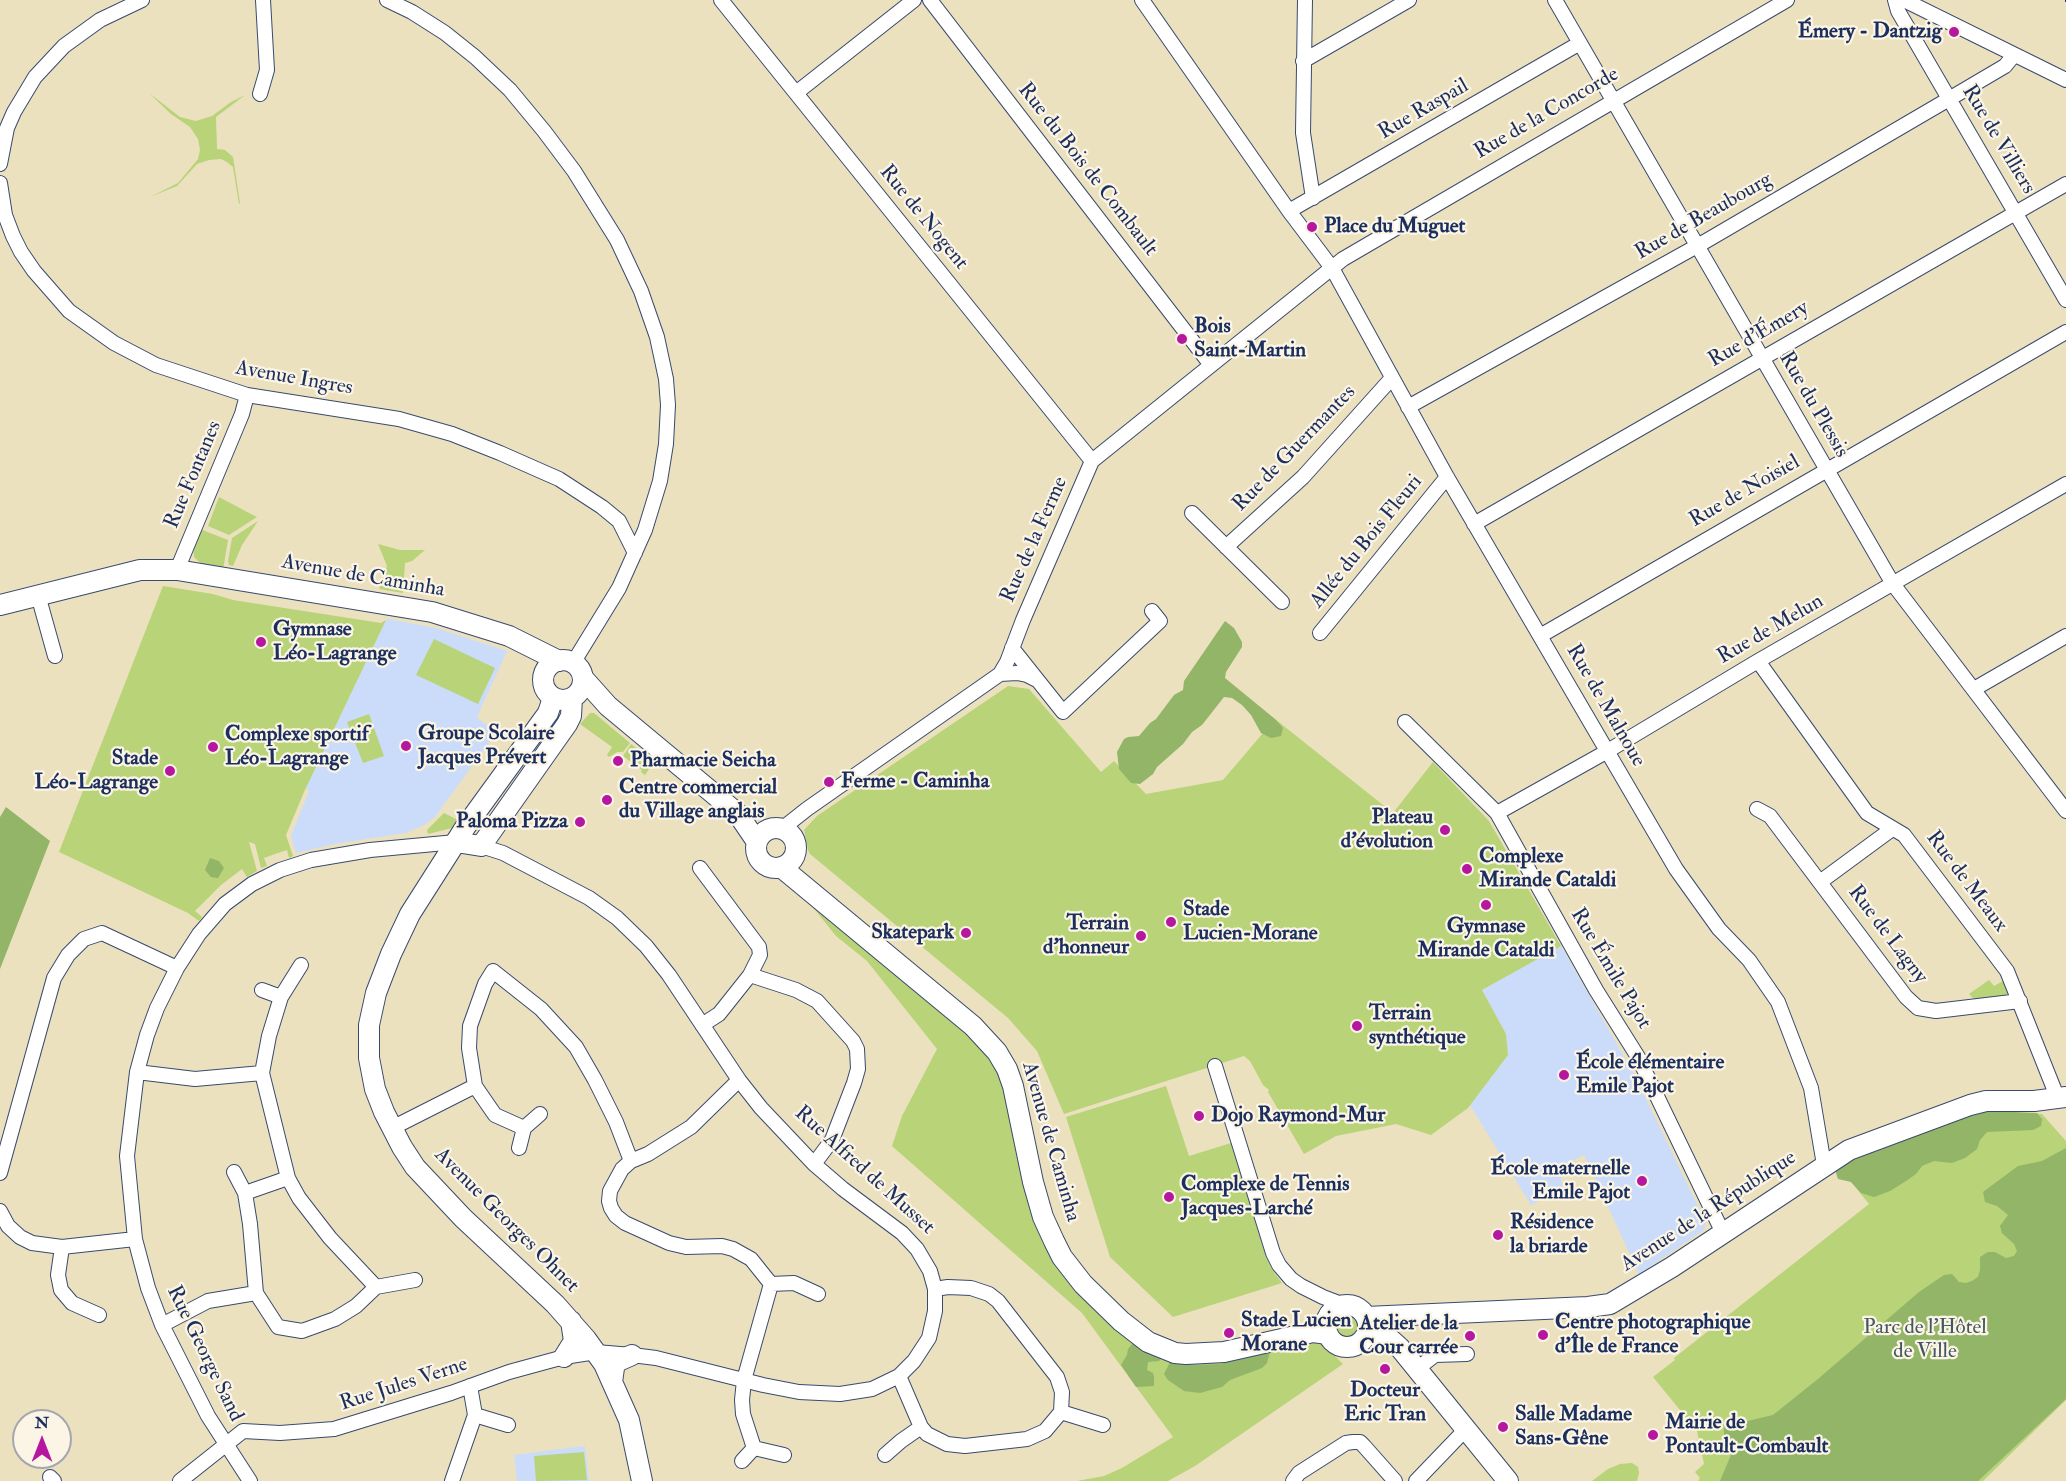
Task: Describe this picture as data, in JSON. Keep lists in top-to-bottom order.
{
  "streets": {
    "street": [
      "Rue Raspail",
      "Rue de la Concorde",
      "Rue de Villiers",
      "Rue du Bois de Combault",
      "Rue de Beaubourg",
      "Rue de Nogent",
      "Rue d'Émery",
      "Avenue Ingres",
      "Rue du Plessis",
      "Rue de Guermantes",
      "Rue Fontanes",
      "Rue de Noisiel",
      "Rue de la Ferme",
      "Allée du Bois Fleuri",
      "Avenue de Caminha",
      "Rue de Melun",
      "Rue de Malnoue",
      "Rue de Meaux",
      "Rue de Lagny",
      "Rue Émile Pajot",
      "Rue Alfred de Musset",
      "Avenue de la République",
      "Avenue Georges Ohnet",
      "Rue George Sand",
      "Rue Jules Verne"
    ]
  },
  "crossings": [
    ["Rue Raspail", "Rue du Plessis"],
    ["Rue de la Concorde", "Rue du Plessis"],
    ["Rue de la Concorde", "Rue de la Ferme"],
    ["Rue de la Concorde", "Rue de Malnoue"],
    ["Rue de Villiers", "Rue de Beaubourg"],
    ["Rue de Villiers", "Rue d'Émery"],
    ["Rue du Bois de Combault", "Rue de la Ferme"],
    ["Rue de Beaubourg", "Rue du Plessis"],
    ["Rue de Beaubourg", "Rue de Malnoue"],
    ["Rue de Nogent", "Rue de la Ferme"],
    ["Rue d'Émery", "Rue du Plessis"],
    ["Rue d'Émery", "Rue de Malnoue"],
    ["Avenue Ingres", "Rue Fontanes"],
    ["Rue du Plessis", "Rue de Noisiel"],
    ["Rue du Plessis", "Rue de Melun"],
    ["Rue de Guermantes", "Rue de Malnoue"],
    ["Rue Fontanes", "Avenue de Caminha"],
    ["Rue de Noisiel", "Rue de Malnoue"],
    ["Rue de la Ferme", "Rue de Malnoue"],
    ["Allée du Bois Fleuri", "Rue de Malnoue"],
    ["Avenue de Caminha", "Avenue de la République"],
    ["Avenue de Caminha", "Avenue Georges Ohnet"],
    ["Rue de Melun", "Rue de Malnoue"],
    ["Rue de Melun", "Rue de Meaux"],
    ["Rue de Melun", "Rue Émile Pajot"],
    ["Rue de Malnoue", "Avenue de la République"],
    ["Rue de Meaux", "Rue de Lagny"],
    ["Rue de Meaux", "Avenue de la République"],
    ["Rue Émile Pajot", "Avenue de la République"],
    ["Rue Alfred de Musset", "Avenue Georges Ohnet"],
    ["Rue Alfred de Musset", "Rue George Sand"],
    ["Rue Alfred de Musset", "Rue Jules Verne"],
    ["Avenue Georges Ohnet", "Rue George Sand"],
    ["Avenue Georges Ohnet", "Rue Jules Verne"],
    ["Rue George Sand", "Rue Jules Verne"]
  ],
  "parks": ["Parc de l’Hôtel de Ville"],
  "places": [
    "Émery - Dantzig",
    "Place du Muguet",
    "Bois Saint-Martin",
    "Gymnase Léo-Lagrange",
    "Groupe Scolaire Jacques Prévert",
    "Complexe sportif Léo-Lagrange",
    "Pharmacie Seicha",
    "Stade Léo-Lagrange",
    "Ferme - Caminha",
    "Centre commercial du Village anglais",
    "Paloma Pizza",
    "Plateau d’évolution",
    "Complexe Mirande Cataldi",
    "Gymnase Mirande Cataldi",
    "Stade Lucien-Morane",
    "Skatepark",
    "Terrain d'honneur",
    "Terrain synthétique",
    "École élémentaire Emile Pajot",
    "Dojo Raymond-Mur",
    "École maternelle Emile Pajot",
    "Complexe de Tennis Jacques-Larché",
    "Résidence la briarde",
    "Stade Lucien Morane",
    "Centre photographique d'Île de France",
    "Atelier de la Cour carrée",
    "Docteur Eric Tran",
    "Salle Madame Sans-Gêne",
    "Mairie de Pontault-Combault"
  ],
  "north": "top"
}
